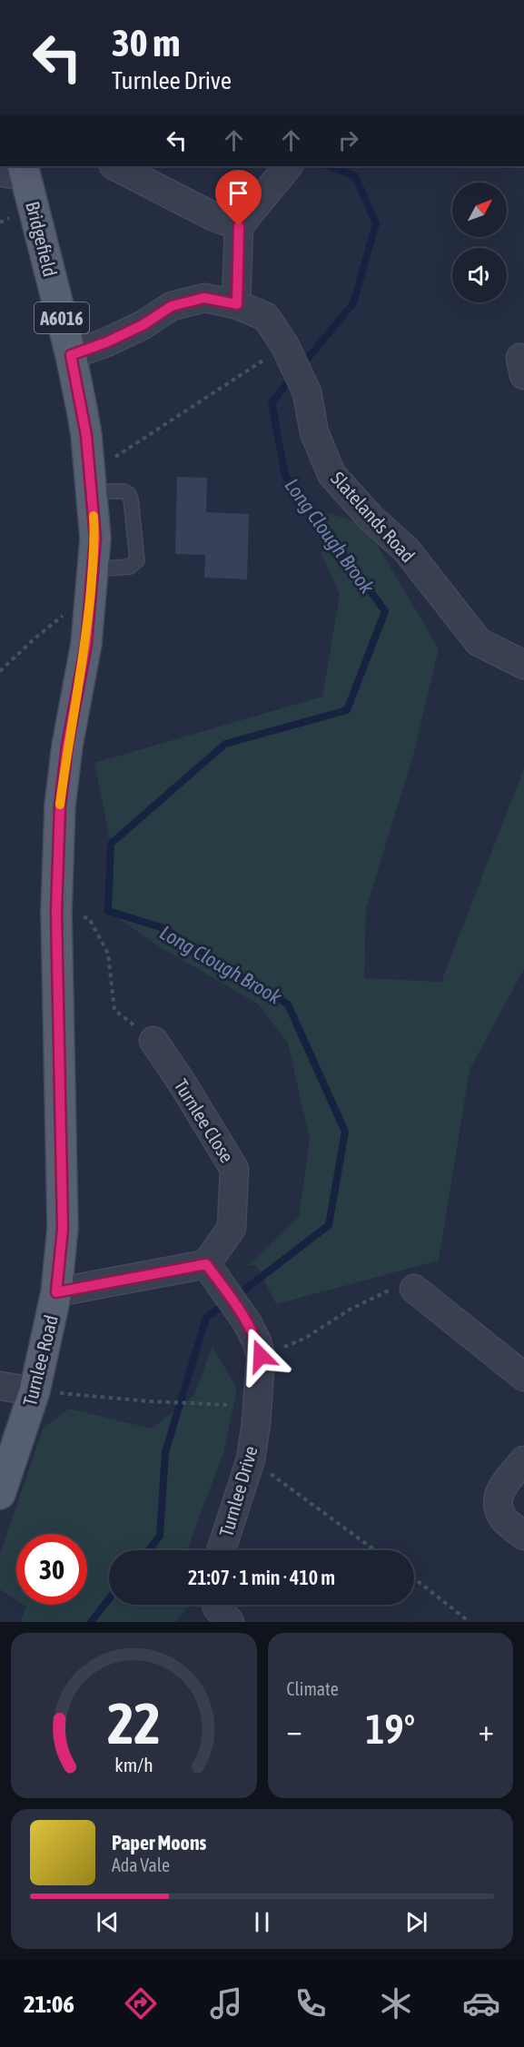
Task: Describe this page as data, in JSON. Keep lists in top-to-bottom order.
{
  "streets": {
    "main road": ["Bridgefield", "A6016", "Turnlee Road"],
    "street": ["Slatelands Road", "Turnlee Close", "Turnlee Drive"]
  },
  "crossings": [
    ["Bridgefield", "Turnlee Road"],
    ["Turnlee Close", "Turnlee Drive"]
  ],
  "water": ["Long Clough Brook"],
  "north": "top right",
  "page": {
    "turn": ["30 m", "Turnlee Drive"],
    "limit": "30",
    "trip": "21:07 · 1 min · 410 m",
    "tile": "Climate",
    "heat": ["−", "19°", "+"],
    "song": ["Paper Moons", "Ada Vale"],
    "tabs": "21:06",
    "gauge": ["22", "km/h"]
  }
}
